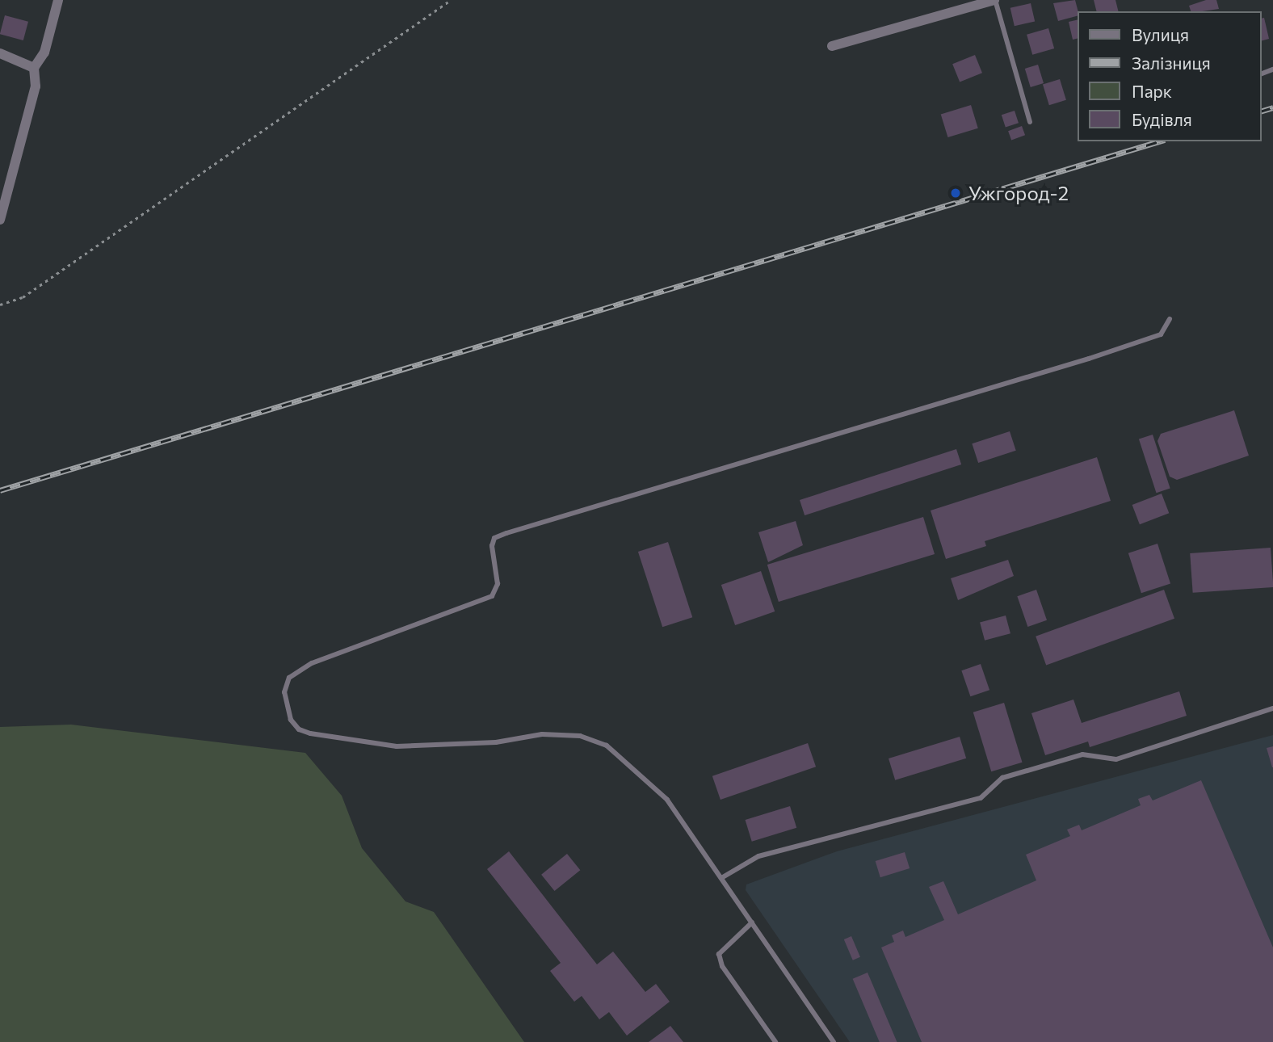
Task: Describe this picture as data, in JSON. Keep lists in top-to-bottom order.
{
  "places": ["Ужгород-2"],
  "legend": [
    "Вулиця",
    "Залізниця",
    "Парк",
    "Будівля"
  ]
}
